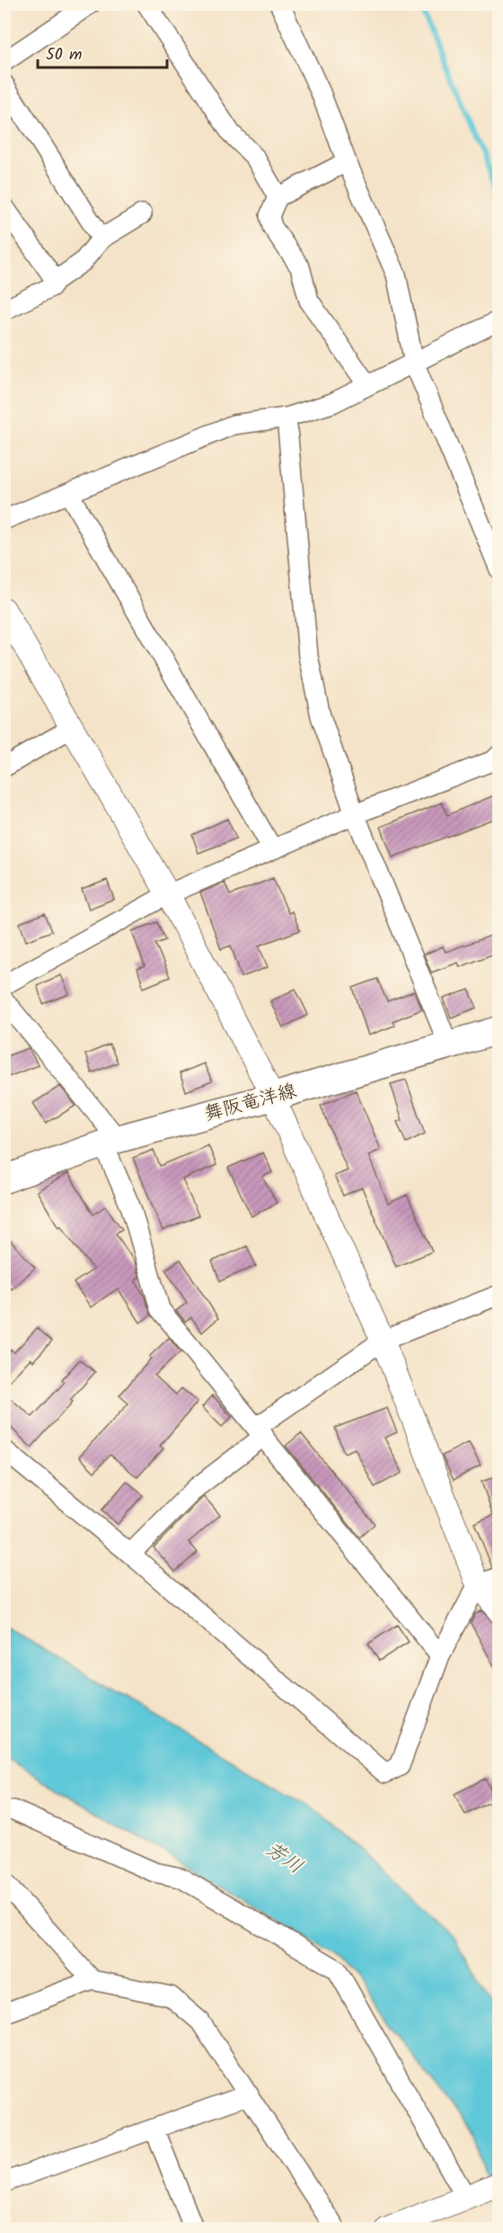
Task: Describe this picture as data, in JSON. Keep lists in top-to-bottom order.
{
  "streets": {
    "main road": ["舞阪竜洋線"]
  },
  "water": ["芳川"],
  "scale_bar": "50 m"
}
